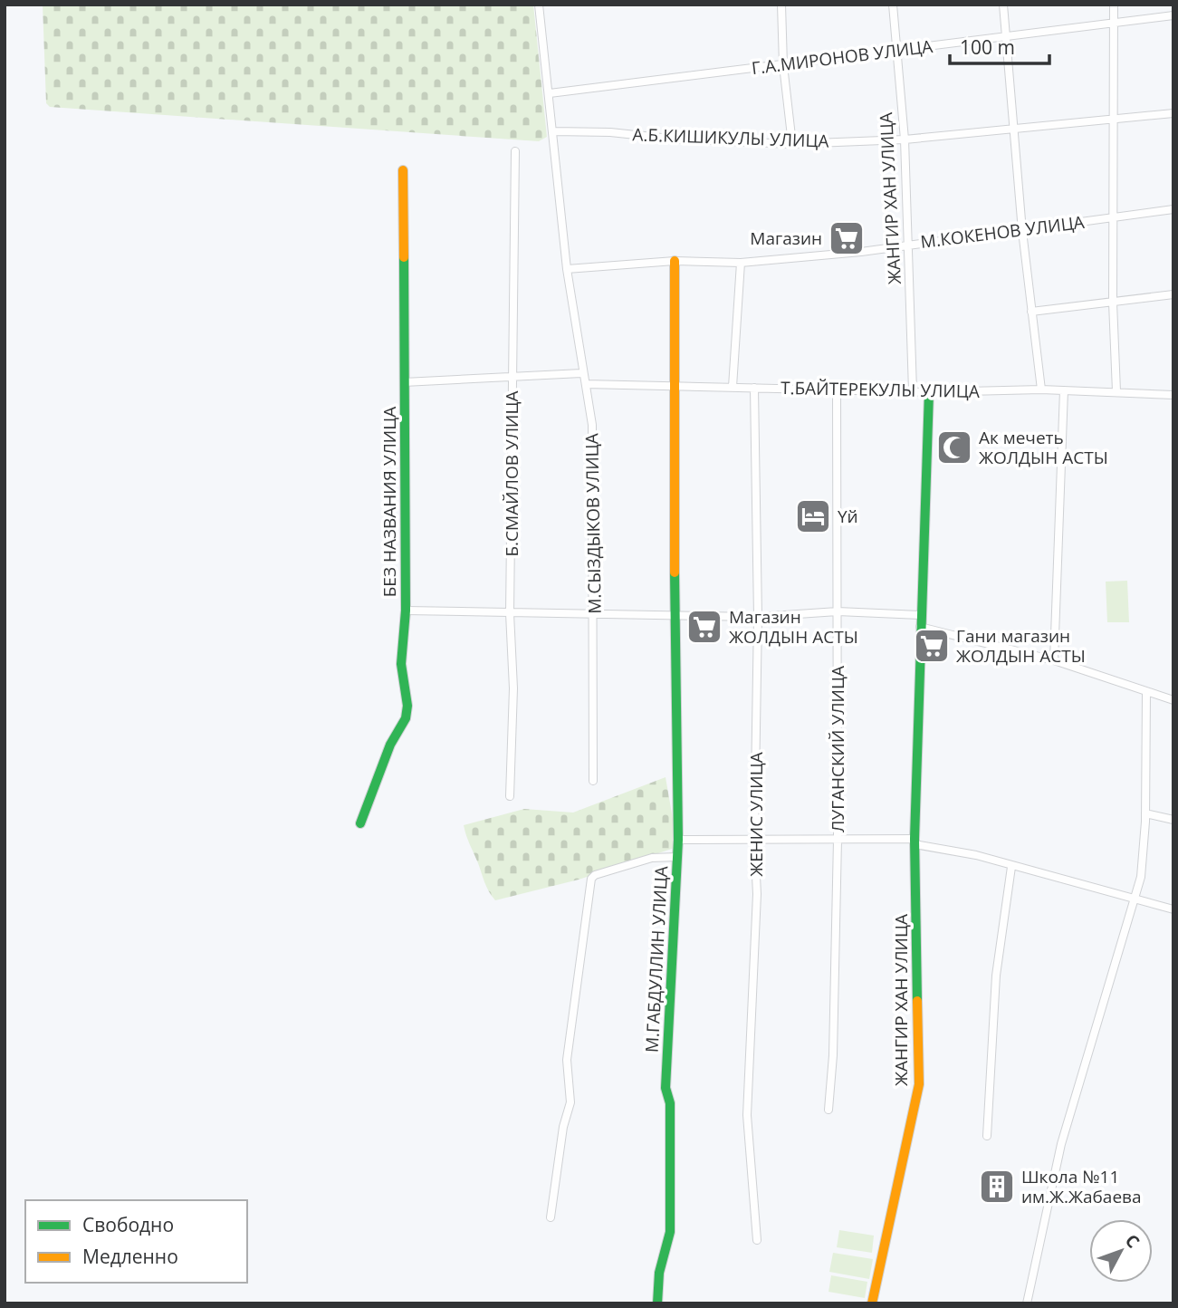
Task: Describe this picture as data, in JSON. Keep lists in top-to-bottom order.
{
  "streets": {
    "street": [
      "Г.А.МИРОНОВ УЛИЦА",
      "А.Б.КИШИКУЛЫ УЛИЦА",
      "ЖАНГИР ХАН УЛИЦА",
      "М.КОКЕНОВ УЛИЦА",
      "Т.БАЙТЕРЕКУЛЫ УЛИЦА",
      "Б.СМАЙЛОВ УЛИЦА",
      "БЕЗ НАЗВАНИЯ УЛИЦА",
      "М.СЫЗДЫКОВ УЛИЦА",
      "ЛУГАНСКИЙ УЛИЦА",
      "ЖЕНИС УЛИЦА",
      "М.ГАБДУЛЛИН УЛИЦА"
    ]
  },
  "crossings": [
    ["Г.А.МИРОНОВ УЛИЦА", "ЖАНГИР ХАН УЛИЦА"],
    ["Г.А.МИРОНОВ УЛИЦА", "М.СЫЗДЫКОВ УЛИЦА"],
    ["А.Б.КИШИКУЛЫ УЛИЦА", "ЖАНГИР ХАН УЛИЦА"],
    ["А.Б.КИШИКУЛЫ УЛИЦА", "М.СЫЗДЫКОВ УЛИЦА"],
    ["ЖАНГИР ХАН УЛИЦА", "М.КОКЕНОВ УЛИЦА"],
    ["ЖАНГИР ХАН УЛИЦА", "Т.БАЙТЕРЕКУЛЫ УЛИЦА"],
    ["М.КОКЕНОВ УЛИЦА", "М.СЫЗДЫКОВ УЛИЦА"],
    ["М.КОКЕНОВ УЛИЦА", "М.ГАБДУЛЛИН УЛИЦА"],
    ["Т.БАЙТЕРЕКУЛЫ УЛИЦА", "М.СЫЗДЫКОВ УЛИЦА"],
    ["Т.БАЙТЕРЕКУЛЫ УЛИЦА", "ЛУГАНСКИЙ УЛИЦА"],
    ["Т.БАЙТЕРЕКУЛЫ УЛИЦА", "ЖЕНИС УЛИЦА"],
    ["Т.БАЙТЕРЕКУЛЫ УЛИЦА", "М.ГАБДУЛЛИН УЛИЦА"]
  ],
  "places": {
    "supermarket": ["Магазин", "Магазин ЖОЛДЫН АСТЫ", "Гани магазин ЖОЛДЫН АСТЫ"],
    "mosque": ["Ак мечеть ЖОЛДЫН АСТЫ"],
    "hotel": ["Үй"],
    "building": ["Школа №11 им.Ж.Жабаева"]
  },
  "legend": ["Свободно", "Медленно"],
  "scale_bar": "100 m",
  "north": "top right"
}
